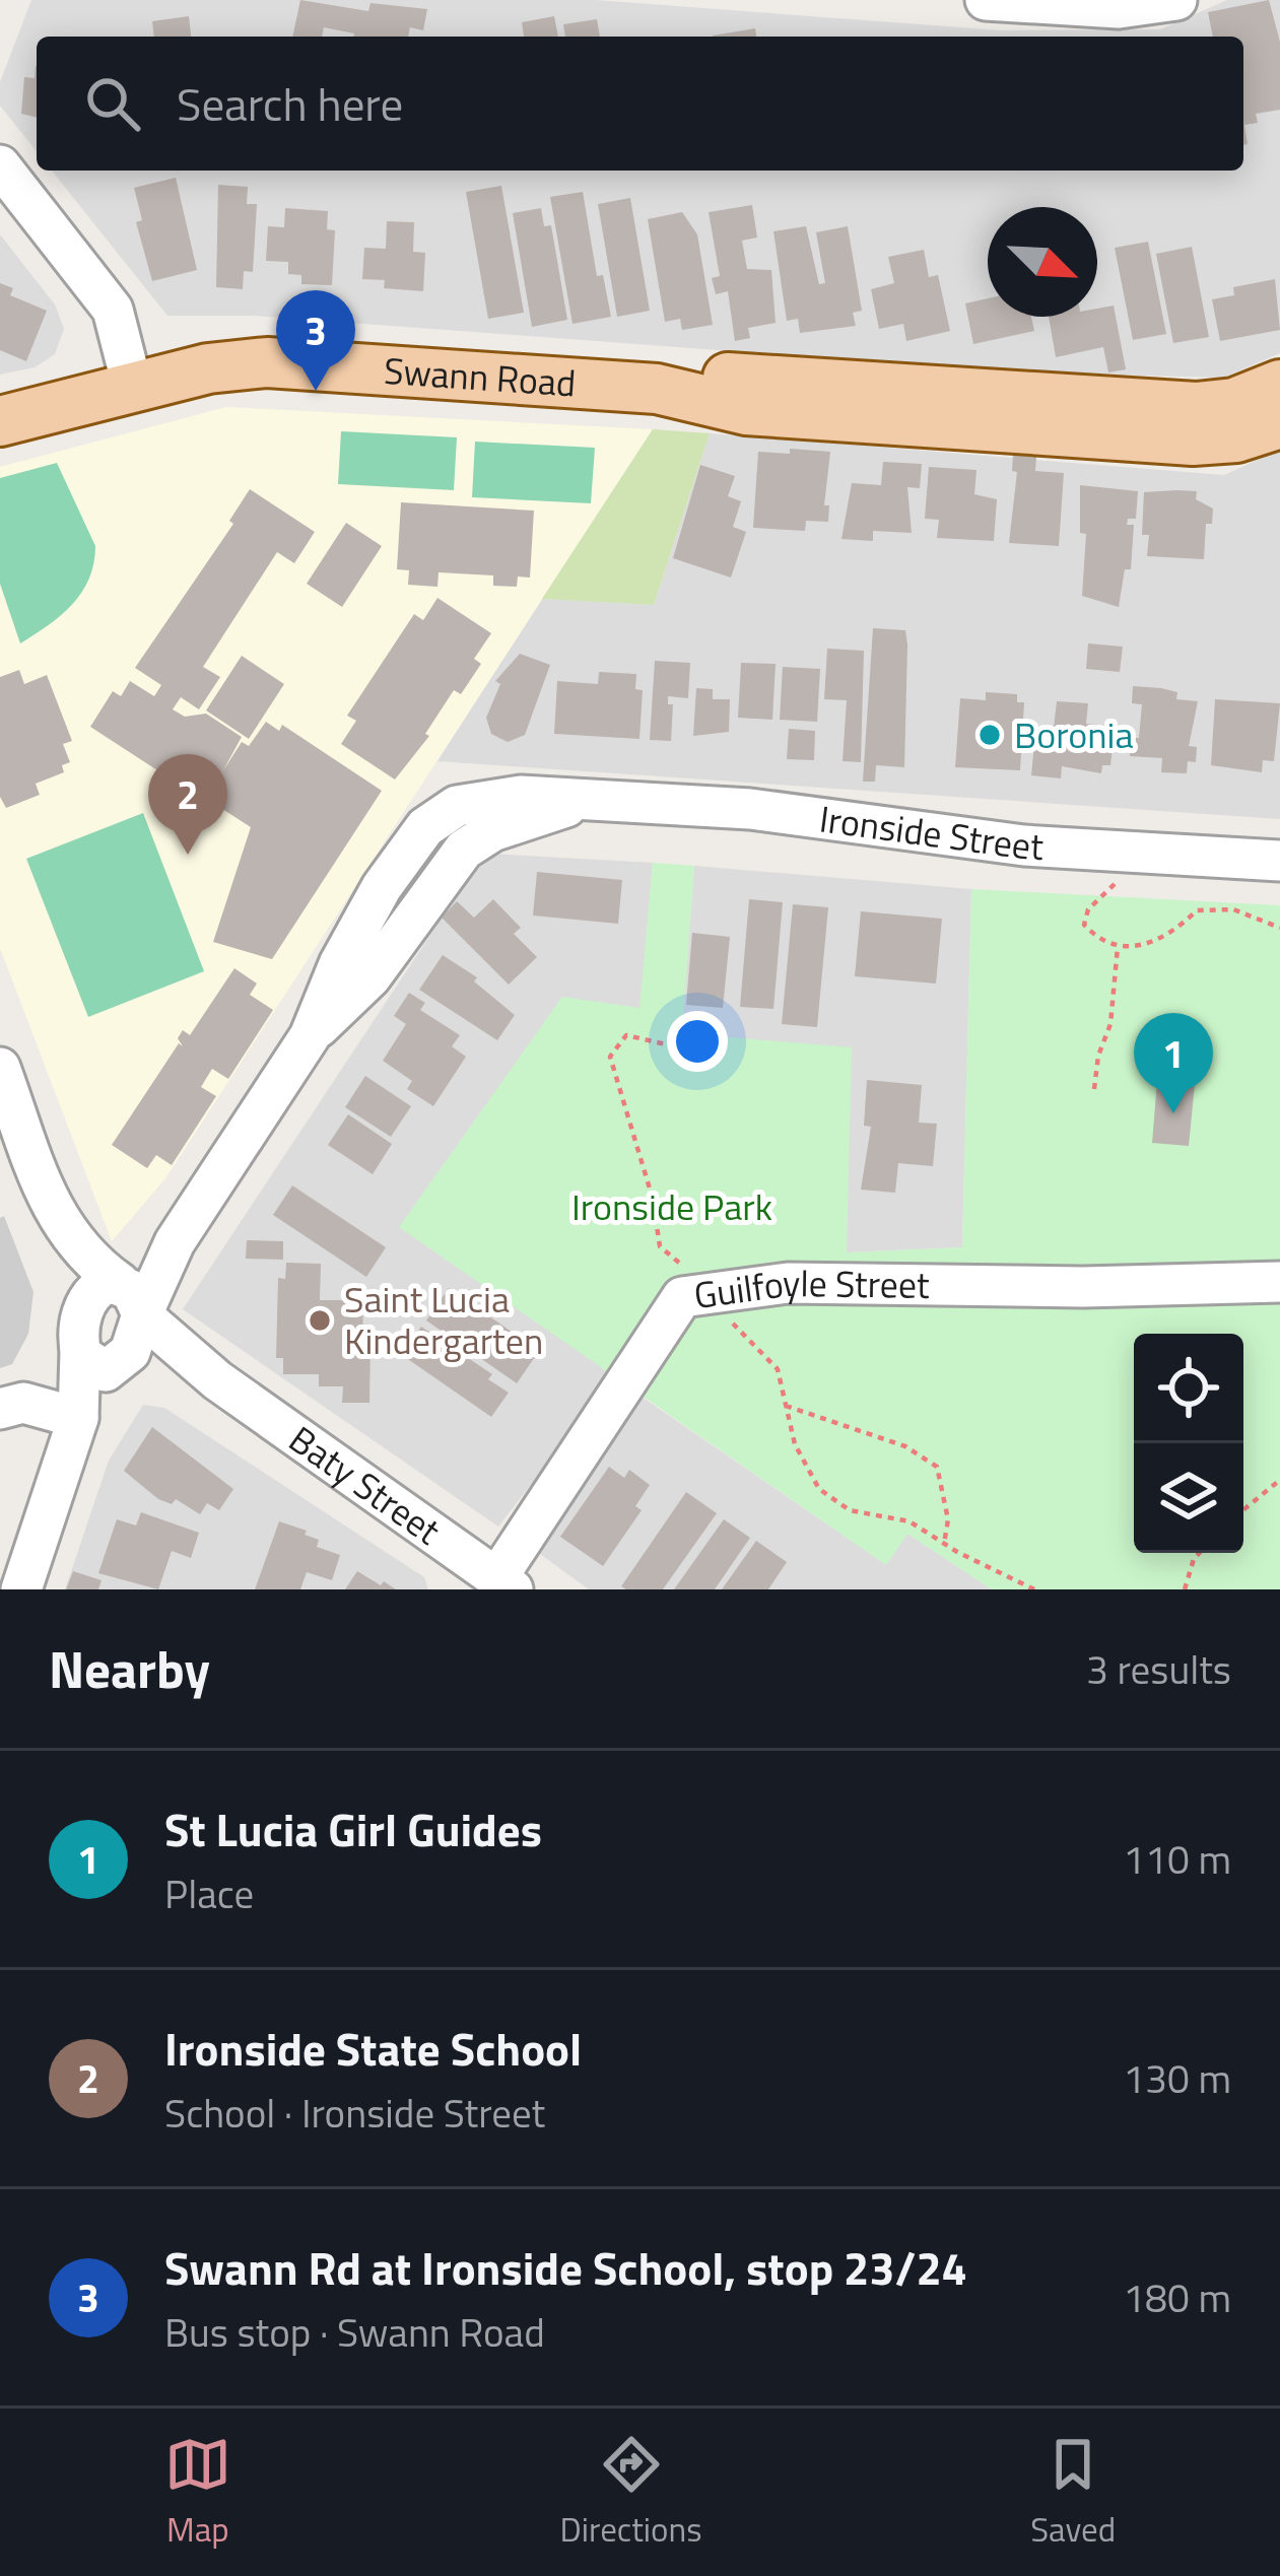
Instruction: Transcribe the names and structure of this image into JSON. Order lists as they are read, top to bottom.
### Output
{
  "streets": {
    "main road": ["Swann Road"],
    "street": ["Ironside Street", "Guilfoyle Street", "Baty Street"]
  },
  "crossings": [
    ["Ironside Street", "Baty Street"],
    ["Guilfoyle Street", "Baty Street"]
  ],
  "parks": ["Ironside Park"],
  "places": ["Boronia", "Saint Lucia Kindergarten"],
  "north": "bottom right",
  "page": {
    "search": "Search here",
    "pins": ["3", "2", "1"],
    "heading": ["Nearby", "3 results"],
    "list": [
      {
        "mark": "1",
        "name": "St Lucia Girl Guides",
        "note": "Place",
        "value": "110 m"
      },
      {
        "mark": "2",
        "name": "Ironside State School",
        "note": "School · Ironside Street",
        "value": "130 m"
      },
      {
        "mark": "3",
        "name": "Swann Rd at Ironside School, stop 23/24",
        "note": "Bus stop · Swann Road",
        "value": "180 m"
      }
    ],
    "nav": ["Map", "Directions", "Saved"]
  }
}
